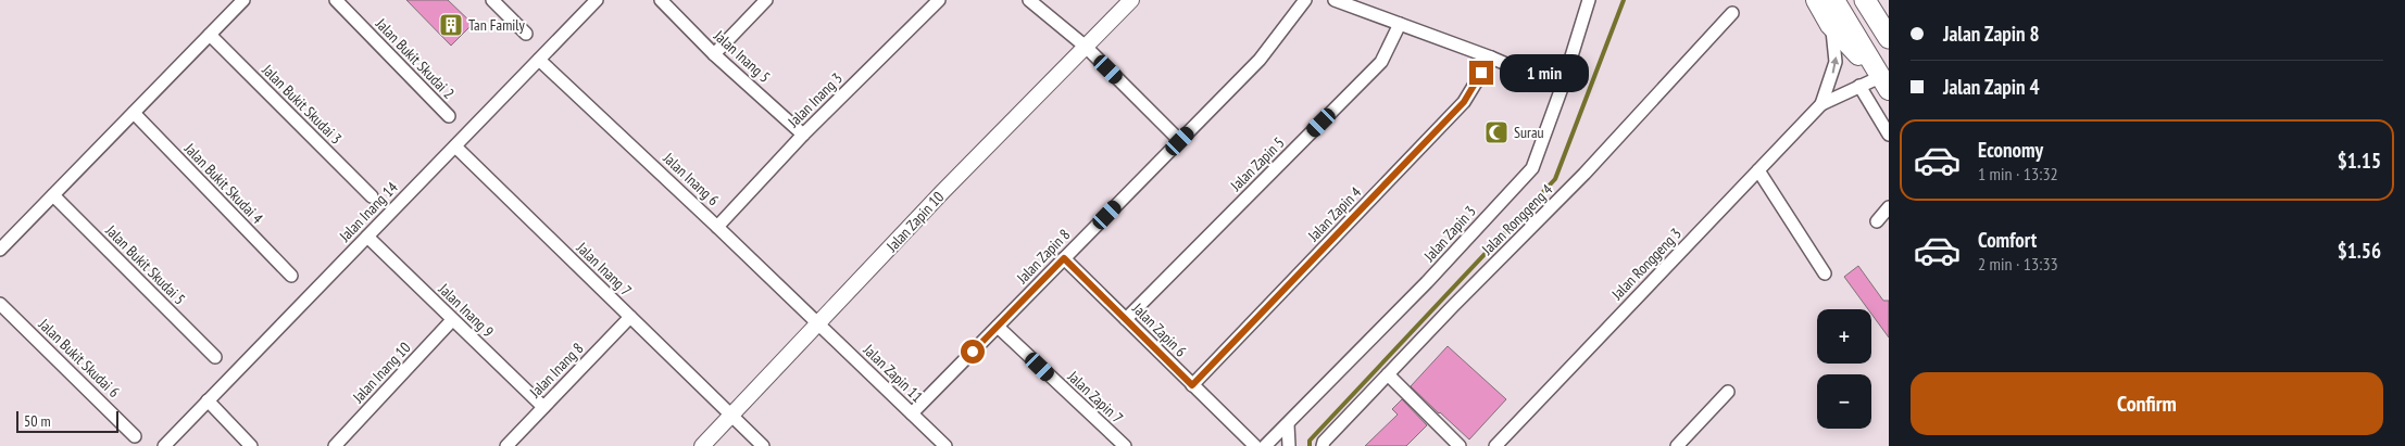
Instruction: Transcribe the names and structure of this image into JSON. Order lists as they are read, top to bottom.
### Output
{
  "streets": {
    "street": [
      "Jalan Inang 5",
      "Jalan Bukit Skudai 2",
      "Jalan Inang 3",
      "Jalan Bukit Skudai 3",
      "Jalan Zapin 5",
      "Jalan Inang 6",
      "Jalan Bukit Skudai 4",
      "Jalan Inang 14",
      "Jalan Zapin 4",
      "Jalan Ronggeng 4",
      "Jalan Zapin 10",
      "Jalan Zapin 3",
      "Jalan Zapin 8",
      "Jalan Ronggeng 3",
      "Jalan Bukit Skudai 5",
      "Jalan Inang 7",
      "Jalan Inang 9",
      "Jalan Zapin 6",
      "Jalan Bukit Skudai 6",
      "Jalan Inang 8",
      "Jalan Inang 10",
      "Jalan Zapin 11",
      "Jalan Zapin 7"
    ]
  },
  "crossings": [
    ["Jalan Inang 5", "Jalan Inang 3"],
    ["Jalan Inang 3", "Jalan Inang 6"],
    ["Jalan Zapin 5", "Jalan Zapin 6"],
    ["Jalan Inang 6", "Jalan Inang 14"],
    ["Jalan Inang 6", "Jalan Zapin 10"],
    ["Jalan Inang 6", "Jalan Zapin 11"],
    ["Jalan Inang 14", "Jalan Inang 7"],
    ["Jalan Inang 14", "Jalan Inang 9"],
    ["Jalan Zapin 4", "Jalan Zapin 6"],
    ["Jalan Zapin 10", "Jalan Inang 7"],
    ["Jalan Zapin 10", "Jalan Zapin 11"],
    ["Jalan Zapin 8", "Jalan Zapin 6"],
    ["Jalan Zapin 8", "Jalan Zapin 11"],
    ["Jalan Zapin 8", "Jalan Zapin 7"],
    ["Jalan Inang 7", "Jalan Inang 8"],
    ["Jalan Inang 9", "Jalan Inang 8"],
    ["Jalan Inang 9", "Jalan Inang 10"]
  ],
  "places": {
    "building": ["Tan Family"],
    "mosque": ["Surau"]
  },
  "scale_bar": "50 m",
  "page": {
    "banner": ["Jalan Zapin 8", "Jalan Zapin 4"],
    "bubble": "1 min",
    "list": [
      {
        "name": "Economy",
        "note": "1 min · 13:32",
        "value": "$1.15"
      },
      {
        "name": "Comfort",
        "note": "2 min · 13:33",
        "value": "$1.56"
      }
    ],
    "map_buttons": ["+", "−"],
    "buttons": "Confirm",
    "scale": "50 m"
  }
}
